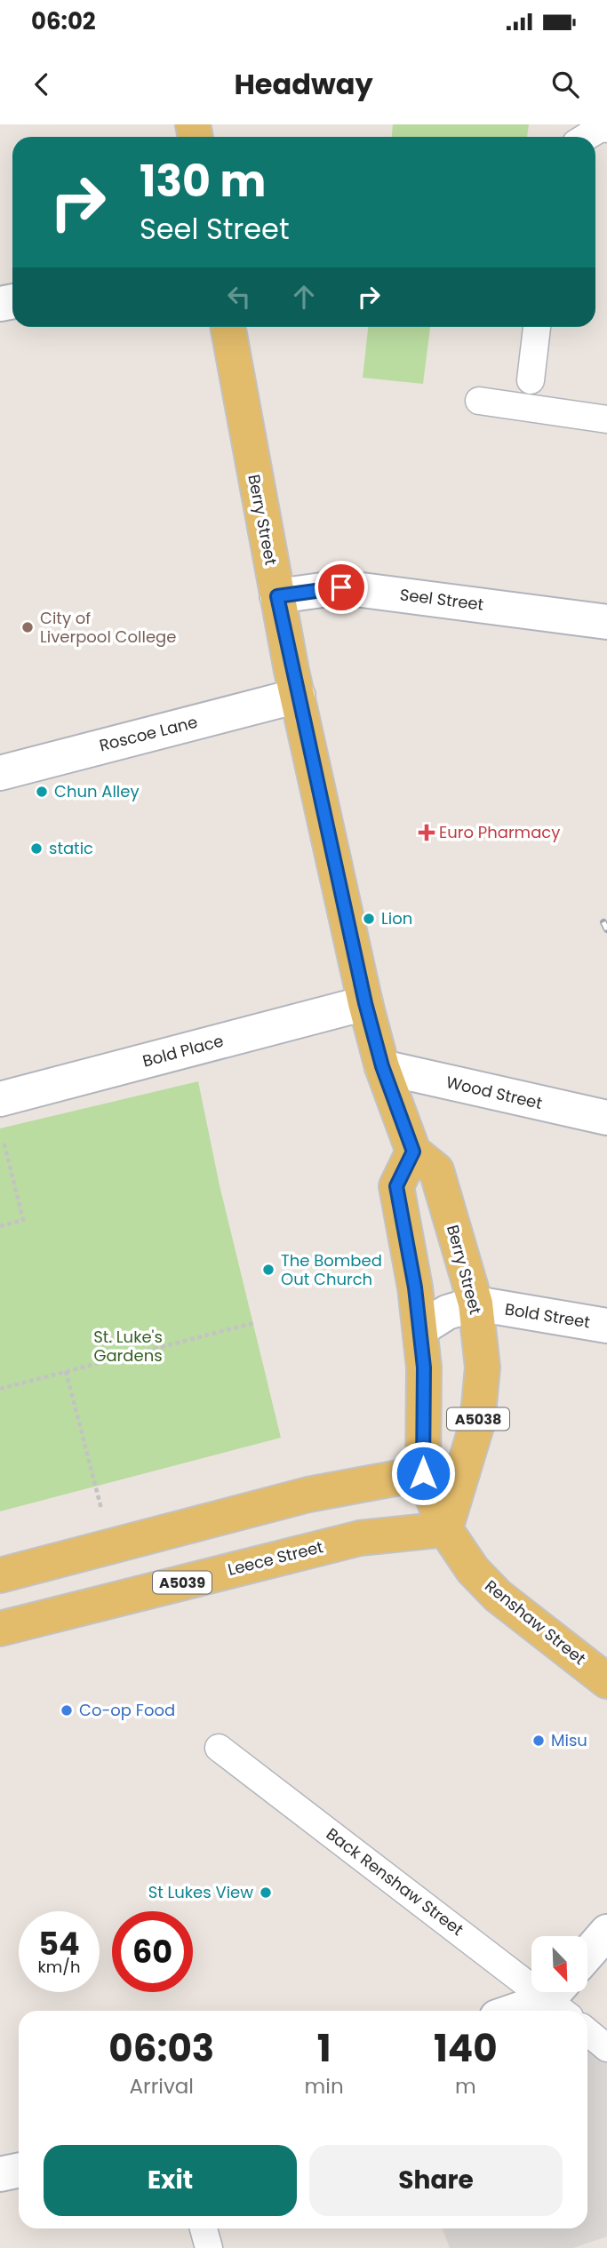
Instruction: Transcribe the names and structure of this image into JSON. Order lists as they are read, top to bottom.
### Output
{
  "streets": {
    "main road": [
      "Berry Street",
      "A5038",
      "Leece Street",
      "A5039",
      "Renshaw Street"
    ],
    "street": [
      "Seel Street",
      "Roscoe Lane",
      "Bold Place",
      "Wood Street",
      "Bold Street"
    ],
    "lane": ["Back Renshaw Street"]
  },
  "crossings": [
    ["Berry Street", "Seel Street"],
    ["Berry Street", "Roscoe Lane"],
    ["Berry Street", "Bold Place"],
    ["Berry Street", "Wood Street"],
    ["Berry Street", "Bold Street"],
    ["Berry Street", "A5038"],
    ["Berry Street", "Leece Street"],
    ["Berry Street", "Renshaw Street"],
    ["Bold Street", "A5038"],
    ["Leece Street", "Renshaw Street"]
  ],
  "parks": ["St. Luke's Gardens"],
  "places": {
    "other": [
      "City of Liverpool College",
      "Chun Alley",
      "static",
      "Lion",
      "The Bombed Out Church",
      "Co-op Food",
      "Misu",
      "St Lukes View"
    ],
    "health": ["Euro Pharmacy"]
  },
  "north": "bottom right",
  "page": {
    "status": "06:02",
    "header": "Headway",
    "turn": ["130 m", "Seel Street"],
    "speed": "54 km/h",
    "limit": "60",
    "eta": [
      "06:03",
      "Arrival",
      "1",
      "min",
      "140",
      "m"
    ],
    "buttons": ["Exit", "Share"]
  }
}
